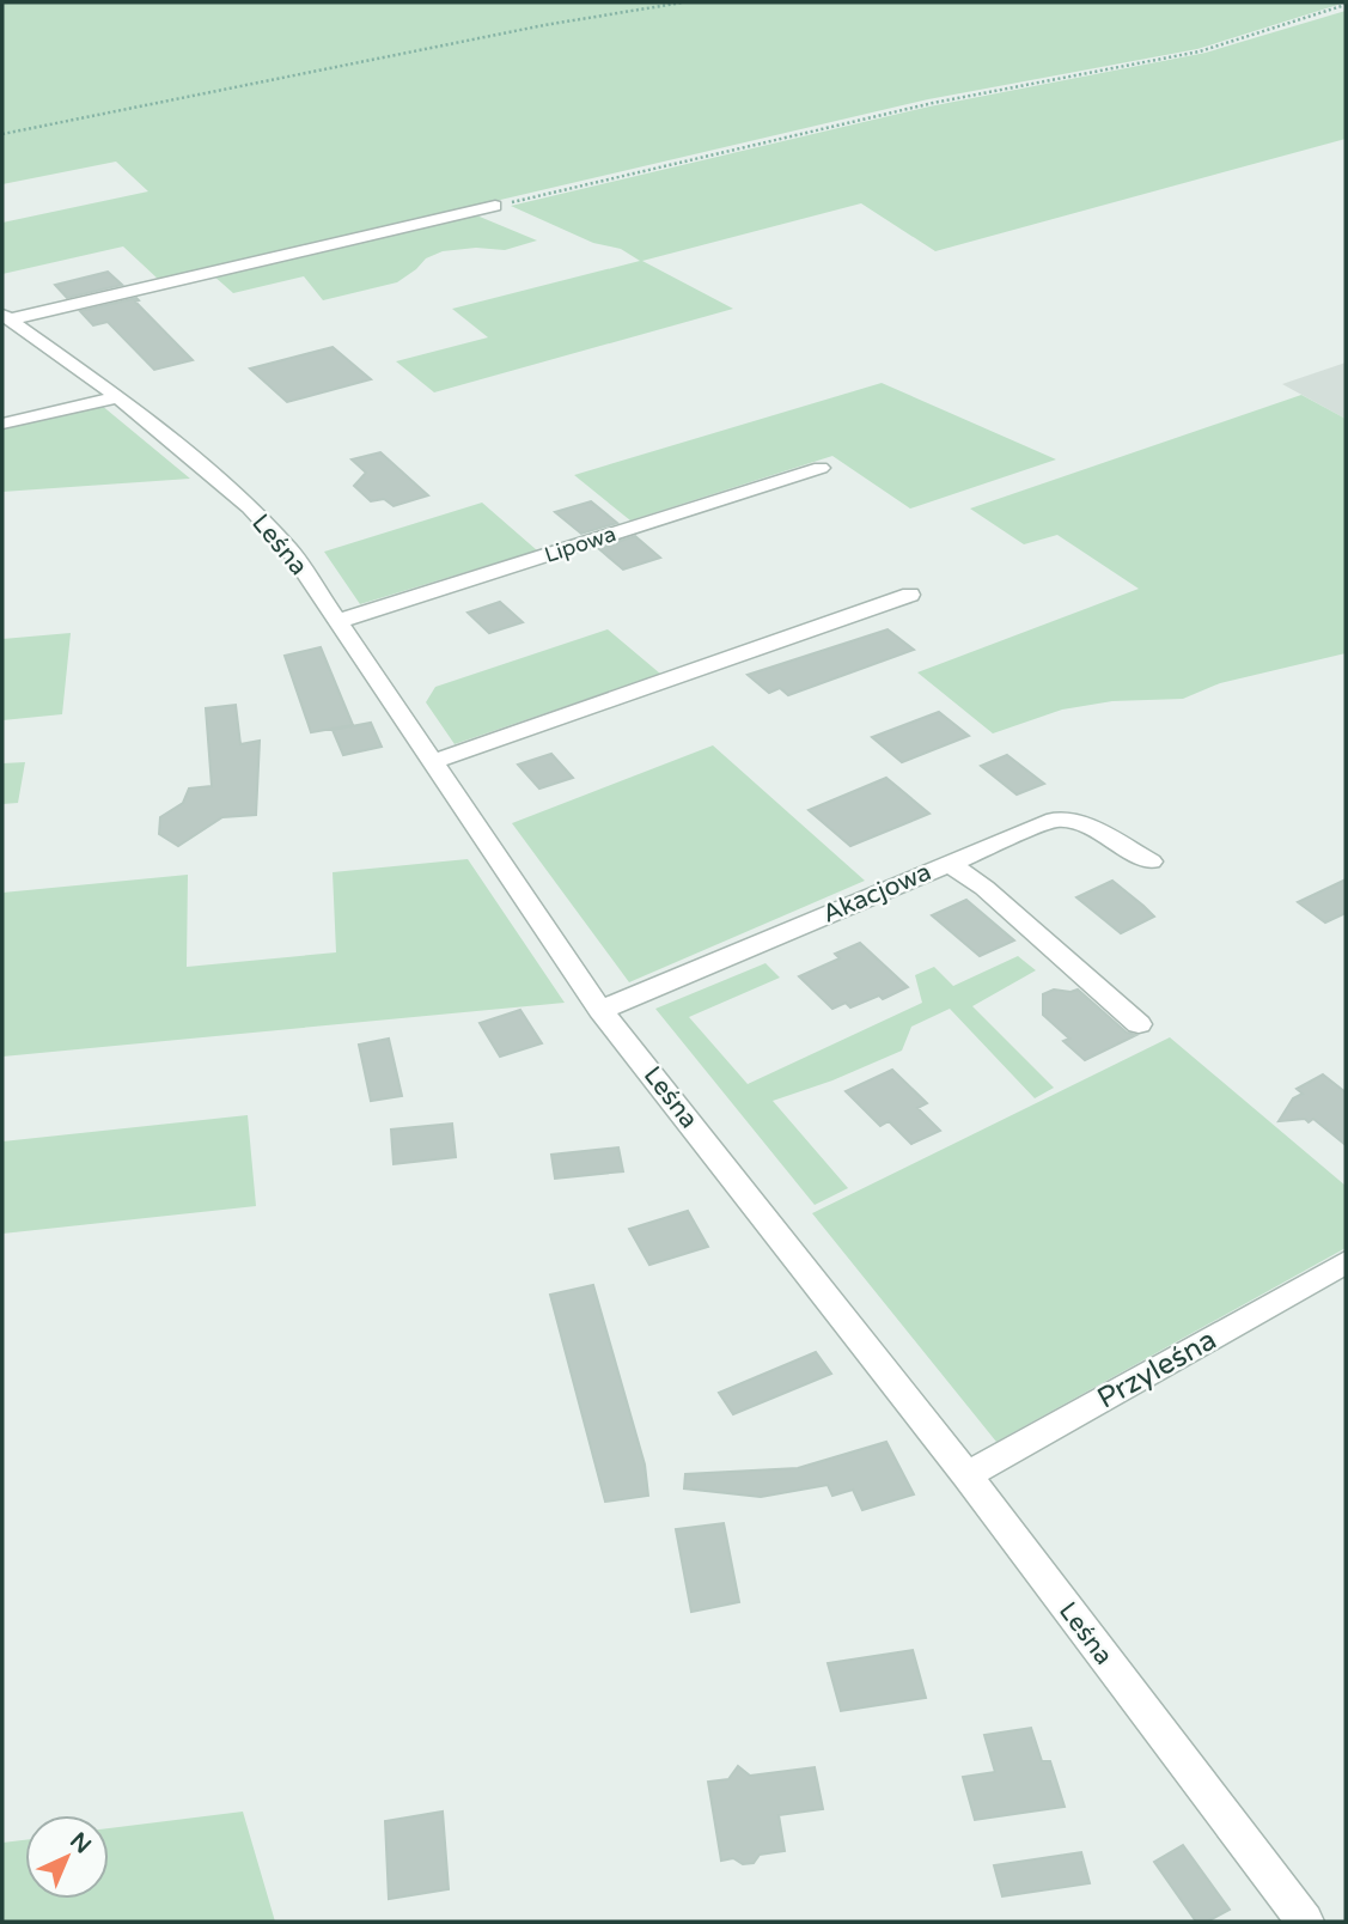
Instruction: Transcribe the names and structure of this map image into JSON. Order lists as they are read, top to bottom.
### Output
{
  "streets": {
    "street": [
      "Leśna",
      "Lipowa",
      "Akacjowa",
      "Przyleśna"
    ]
  },
  "crossings": [
    ["Leśna", "Lipowa"],
    ["Leśna", "Akacjowa"],
    ["Leśna", "Przyleśna"]
  ],
  "north": "top right"
}
